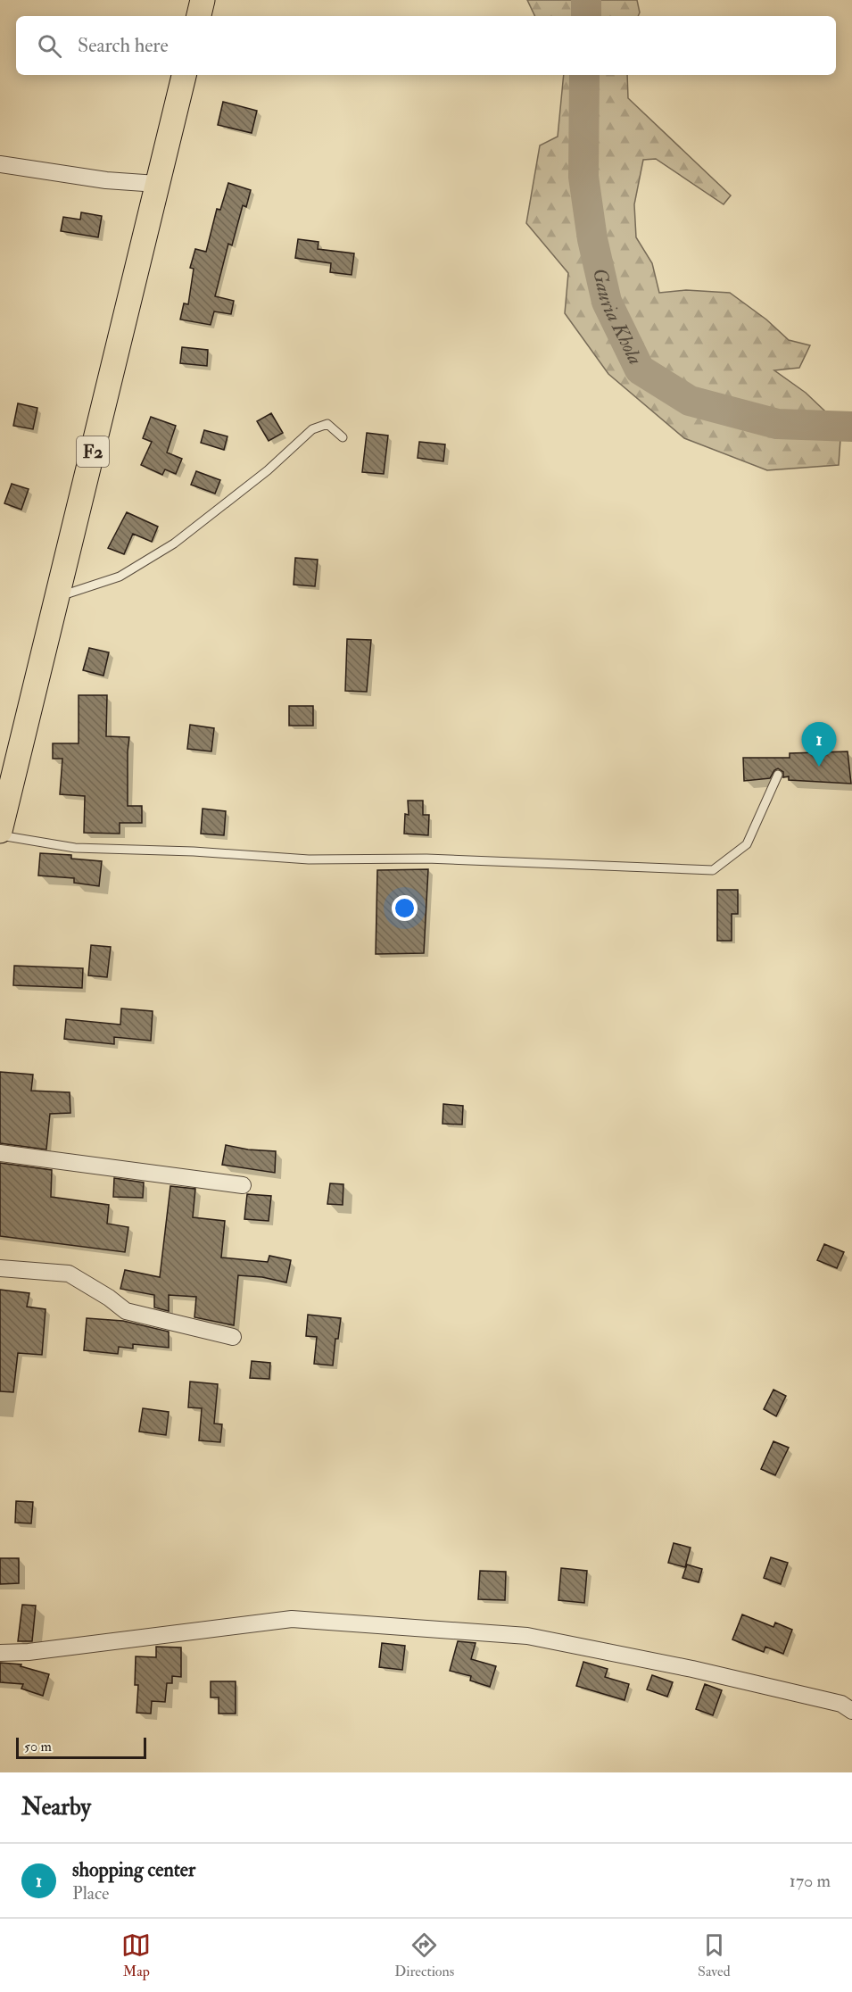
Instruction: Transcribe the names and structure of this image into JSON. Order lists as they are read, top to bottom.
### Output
{
  "streets": {
    "main road": ["F2"]
  },
  "water": ["Gauria Khola"],
  "scale_bar": "50 m",
  "page": {
    "search": "Search here",
    "pins": "1",
    "scale": "50 m",
    "heading": "Nearby",
    "list": [
      {
        "mark": "1",
        "name": "shopping center",
        "note": "Place",
        "value": "170 m"
      }
    ],
    "nav": ["Map", "Directions", "Saved"]
  }
}
